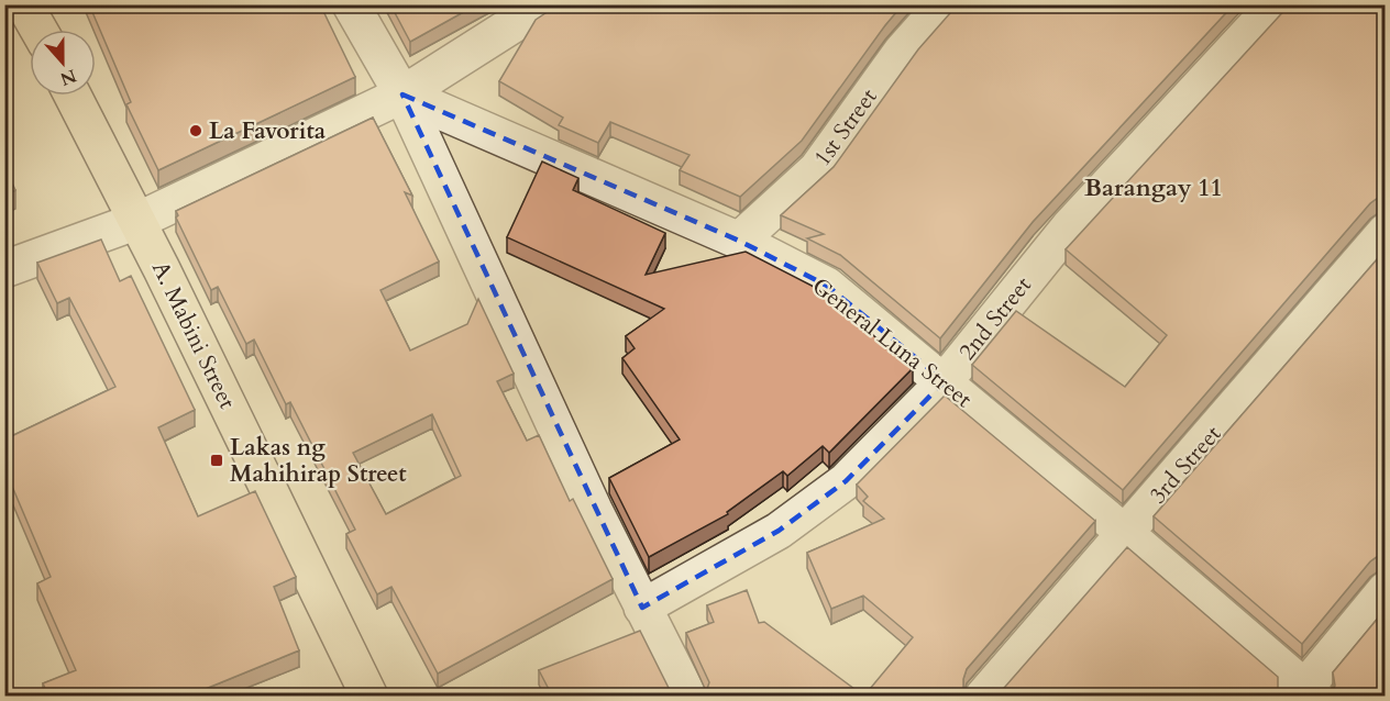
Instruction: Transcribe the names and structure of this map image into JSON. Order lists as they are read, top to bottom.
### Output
{
  "streets": {
    "main road": ["A. Mabini Street"],
    "street": [
      "1st Street",
      "2nd Street",
      "General Luna Street",
      "3rd Street"
    ]
  },
  "crossings": [
    ["1st Street", "General Luna Street"],
    ["2nd Street", "General Luna Street"],
    ["General Luna Street", "3rd Street"]
  ],
  "districts": ["Barangay 11"],
  "places": {
    "other": ["La Favorita"],
    "transit": ["Lakas ng Mahihirap Street"]
  },
  "north": "bottom"
}
